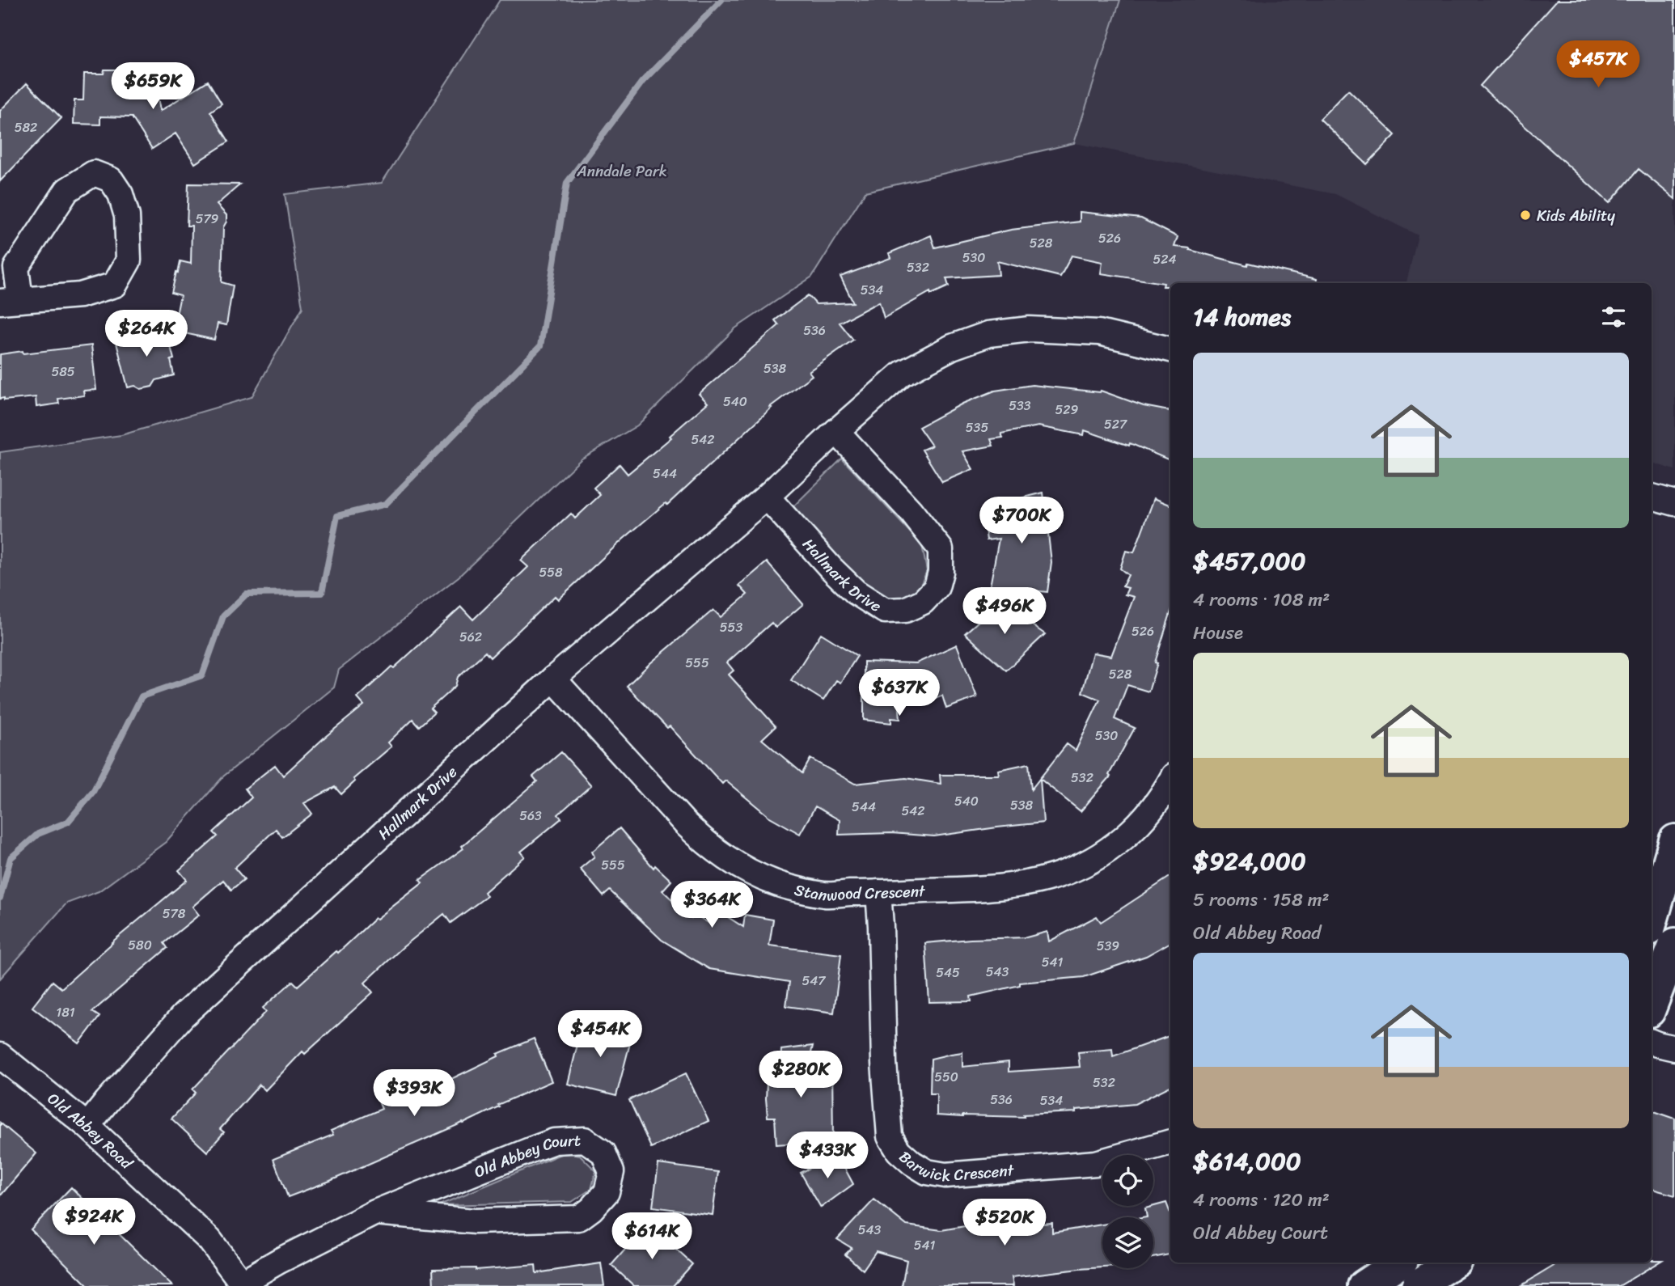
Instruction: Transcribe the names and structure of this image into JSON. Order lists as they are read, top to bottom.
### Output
{
  "streets": {
    "street": [
      "Hallmark Drive",
      "Stanwood Crescent",
      "Old Abbey Road",
      "Old Abbey Court",
      "Barwick Crescent"
    ]
  },
  "crossings": [
    ["Hallmark Drive", "Stanwood Crescent"],
    ["Hallmark Drive", "Old Abbey Road"],
    ["Stanwood Crescent", "Barwick Crescent"],
    ["Old Abbey Road", "Old Abbey Court"]
  ],
  "parks": ["Anndale Park"],
  "places": ["Kids Ability"],
  "house_numbers": [
    "582",
    "579",
    "526",
    "528",
    "530",
    "524",
    "532",
    "534",
    "536",
    "538",
    "585",
    "540",
    "533",
    "529",
    "527",
    "535",
    "542",
    "544",
    "558",
    "553",
    "526",
    "562",
    "555",
    "528",
    "530",
    "532",
    "540",
    "538",
    "544",
    "542",
    "563",
    "555",
    "578",
    "580",
    "539",
    "541",
    "543",
    "545",
    "547",
    "181",
    "550",
    "532",
    "536",
    "534",
    "543",
    "541"
  ],
  "page": {
    "price": [
      "$457K",
      "$659K",
      "$264K",
      "$700K",
      "$496K",
      "$637K",
      "$364K",
      "$454K",
      "$280K",
      "$393K",
      "$433K",
      "$924K",
      "$520K",
      "$614K"
    ],
    "heading": "14 homes",
    "list": [
      {
        "name": "$457,000",
        "note": "4 rooms · 108 m² · House"
      },
      {
        "name": "$924,000",
        "note": "5 rooms · 158 m² · Old Abbey Road"
      },
      {
        "name": "$614,000",
        "note": "4 rooms · 120 m² · Old Abbey Court"
      }
    ]
  }
}
